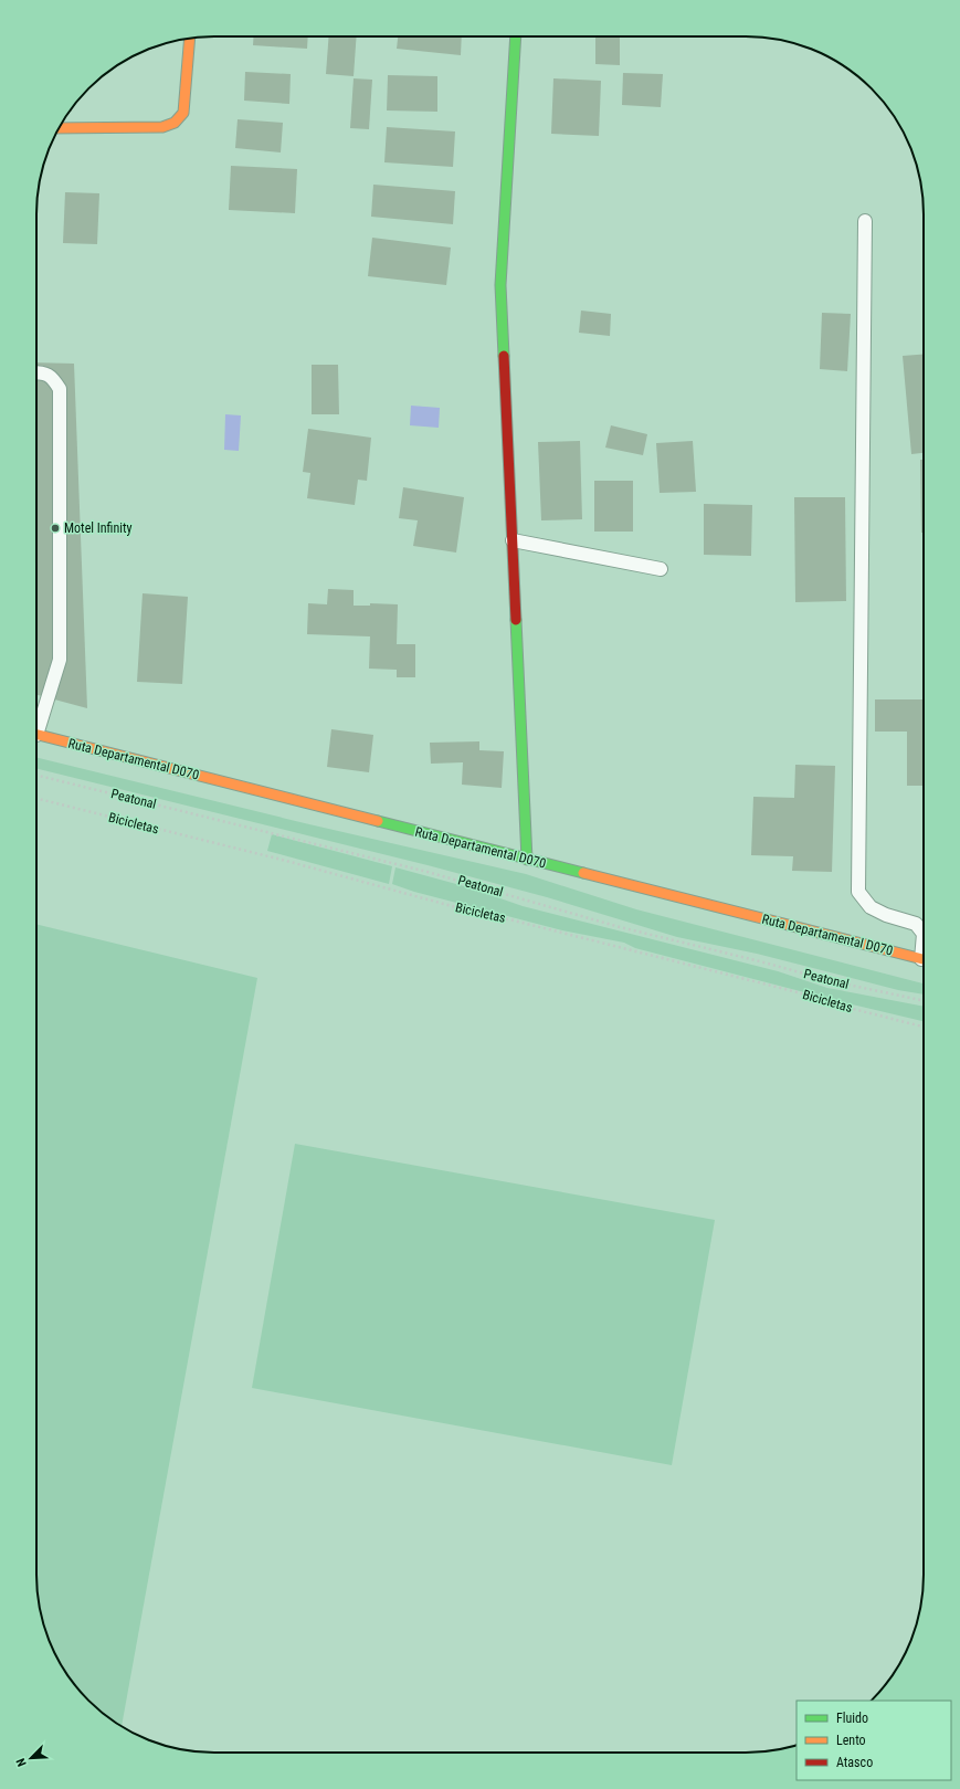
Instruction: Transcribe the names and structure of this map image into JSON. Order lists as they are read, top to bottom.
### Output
{
  "streets": {
    "street": ["Ruta Departamental D070"],
    "path": ["Peatonal", "Bicicletas"]
  },
  "places": ["Motel Infinity"],
  "legend": ["Fluido", "Lento", "Atasco"],
  "north": "bottom left"
}
